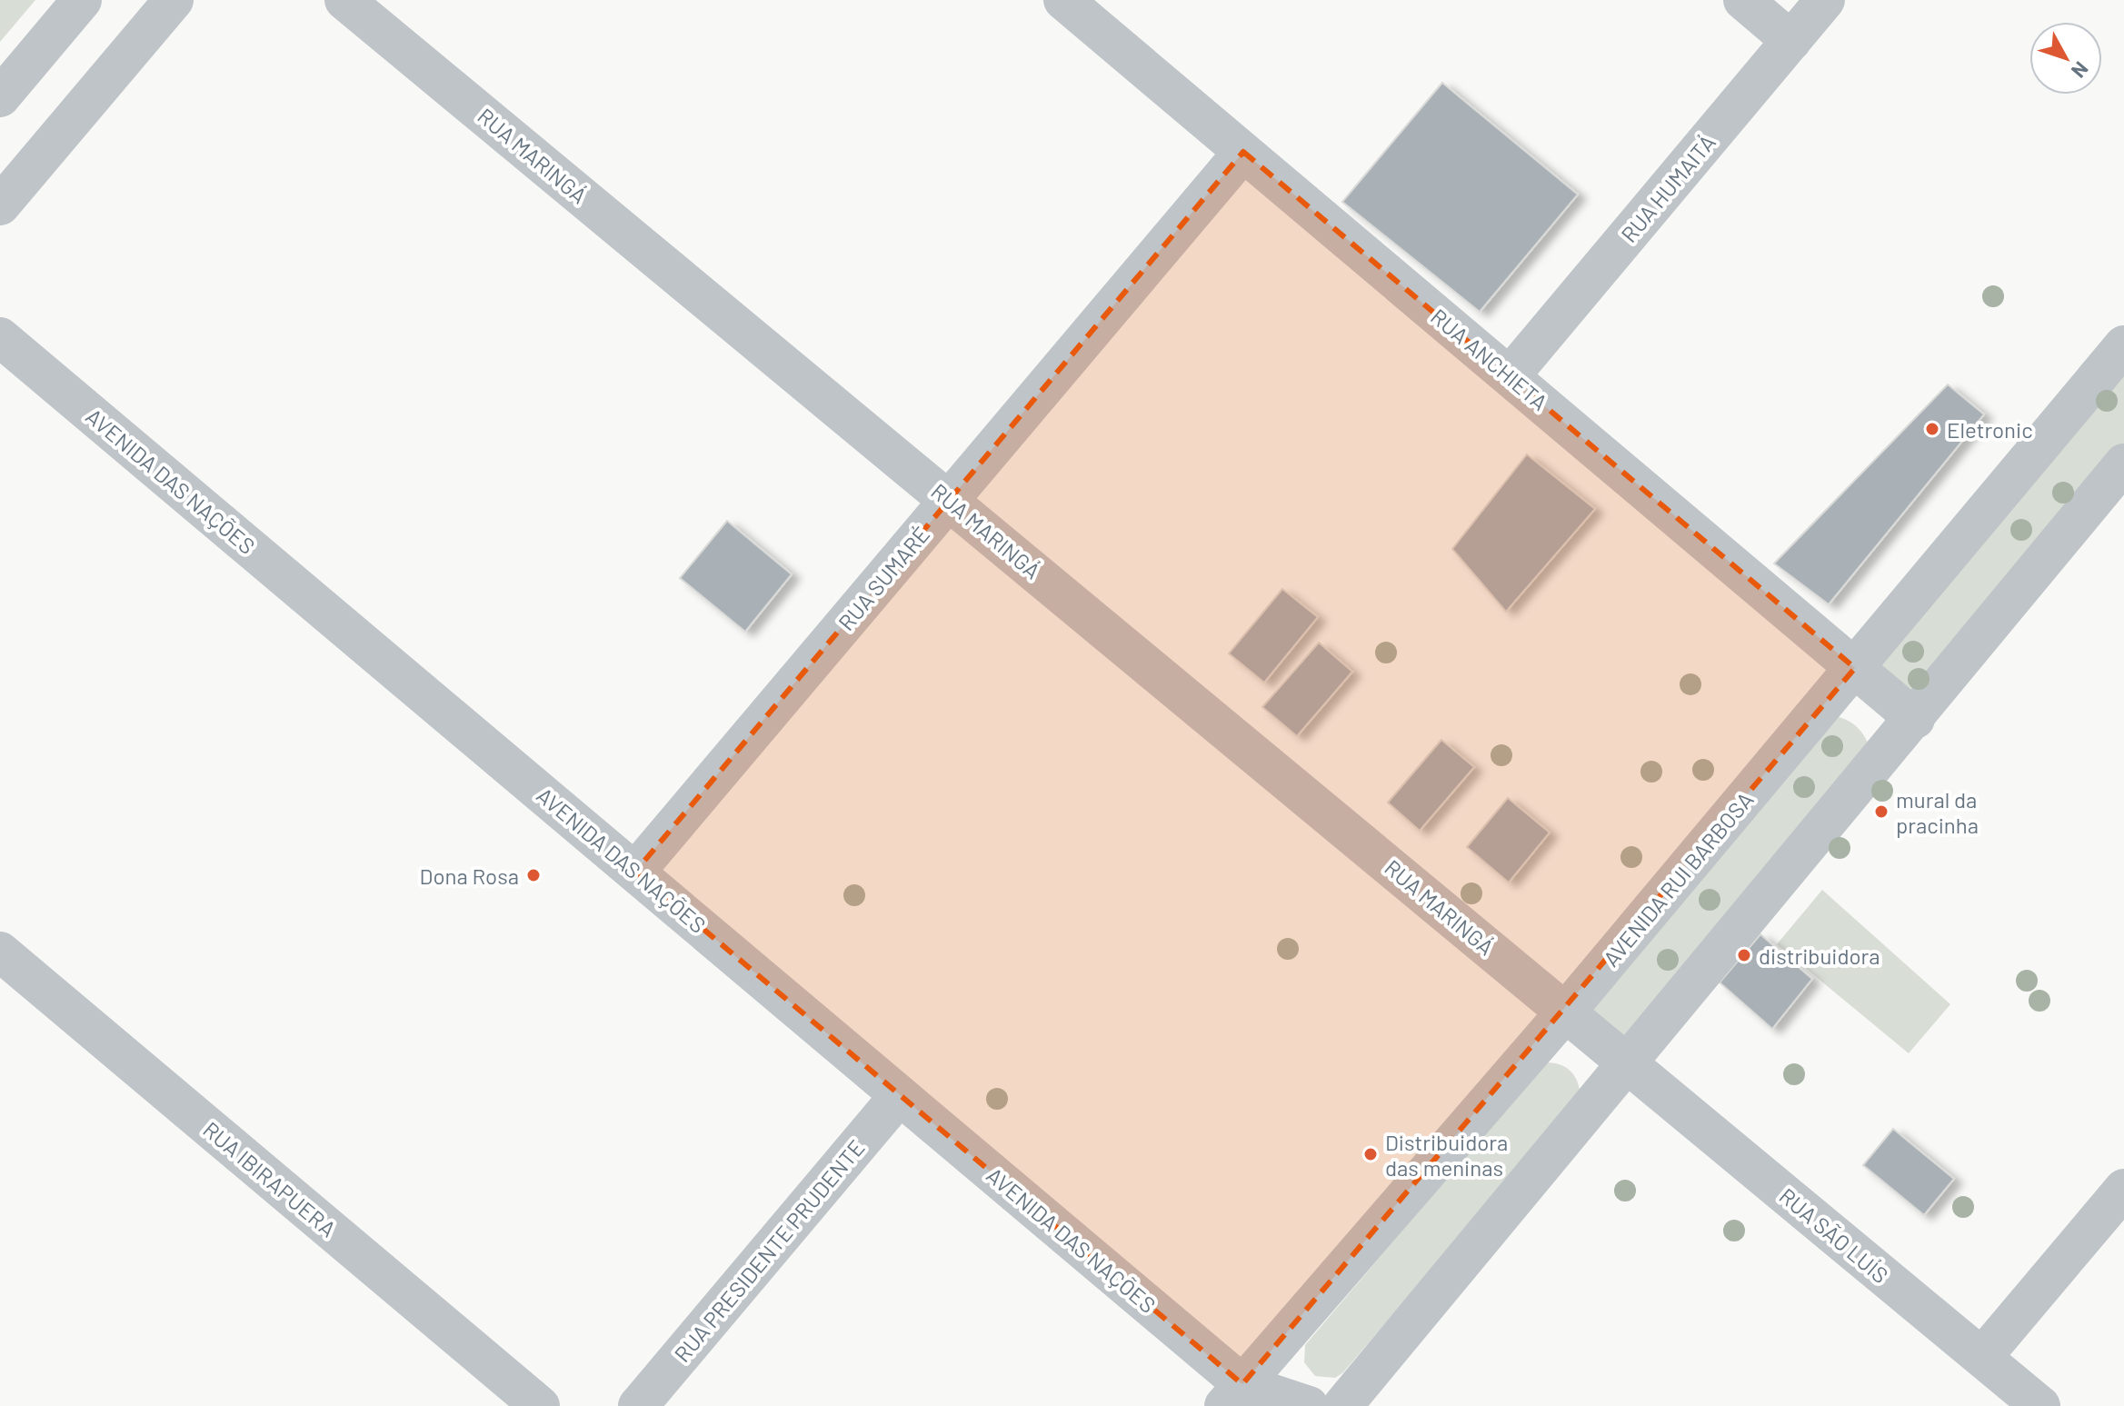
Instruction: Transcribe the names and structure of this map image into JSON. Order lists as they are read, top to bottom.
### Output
{
  "streets": {
    "street": [
      "RUA MARINGÁ",
      "RUA HUMAITÁ",
      "RUA ANCHIETA",
      "AVENIDA DAS NAÇÕES",
      "RUA SUMARÉ",
      "AVENIDA RUI BARBOSA",
      "RUA IBIRAPUERA",
      "RUA SÃO LUÍS",
      "RUA PRESIDENTE PRUDENTE"
    ]
  },
  "crossings": [
    ["RUA MARINGÁ", "RUA SUMARÉ"],
    ["RUA MARINGÁ", "AVENIDA RUI BARBOSA"],
    ["RUA MARINGÁ", "RUA SÃO LUÍS"],
    ["RUA HUMAITÁ", "RUA ANCHIETA"],
    ["RUA ANCHIETA", "RUA SUMARÉ"],
    ["RUA ANCHIETA", "AVENIDA RUI BARBOSA"],
    ["AVENIDA DAS NAÇÕES", "RUA SUMARÉ"],
    ["AVENIDA DAS NAÇÕES", "AVENIDA RUI BARBOSA"],
    ["AVENIDA DAS NAÇÕES", "RUA PRESIDENTE PRUDENTE"]
  ],
  "places": [
    "Eletronic",
    "mural da pracinha",
    "Dona Rosa",
    "distribuidora",
    "Distribuidora das meninas"
  ],
  "north": "bottom right"
}
